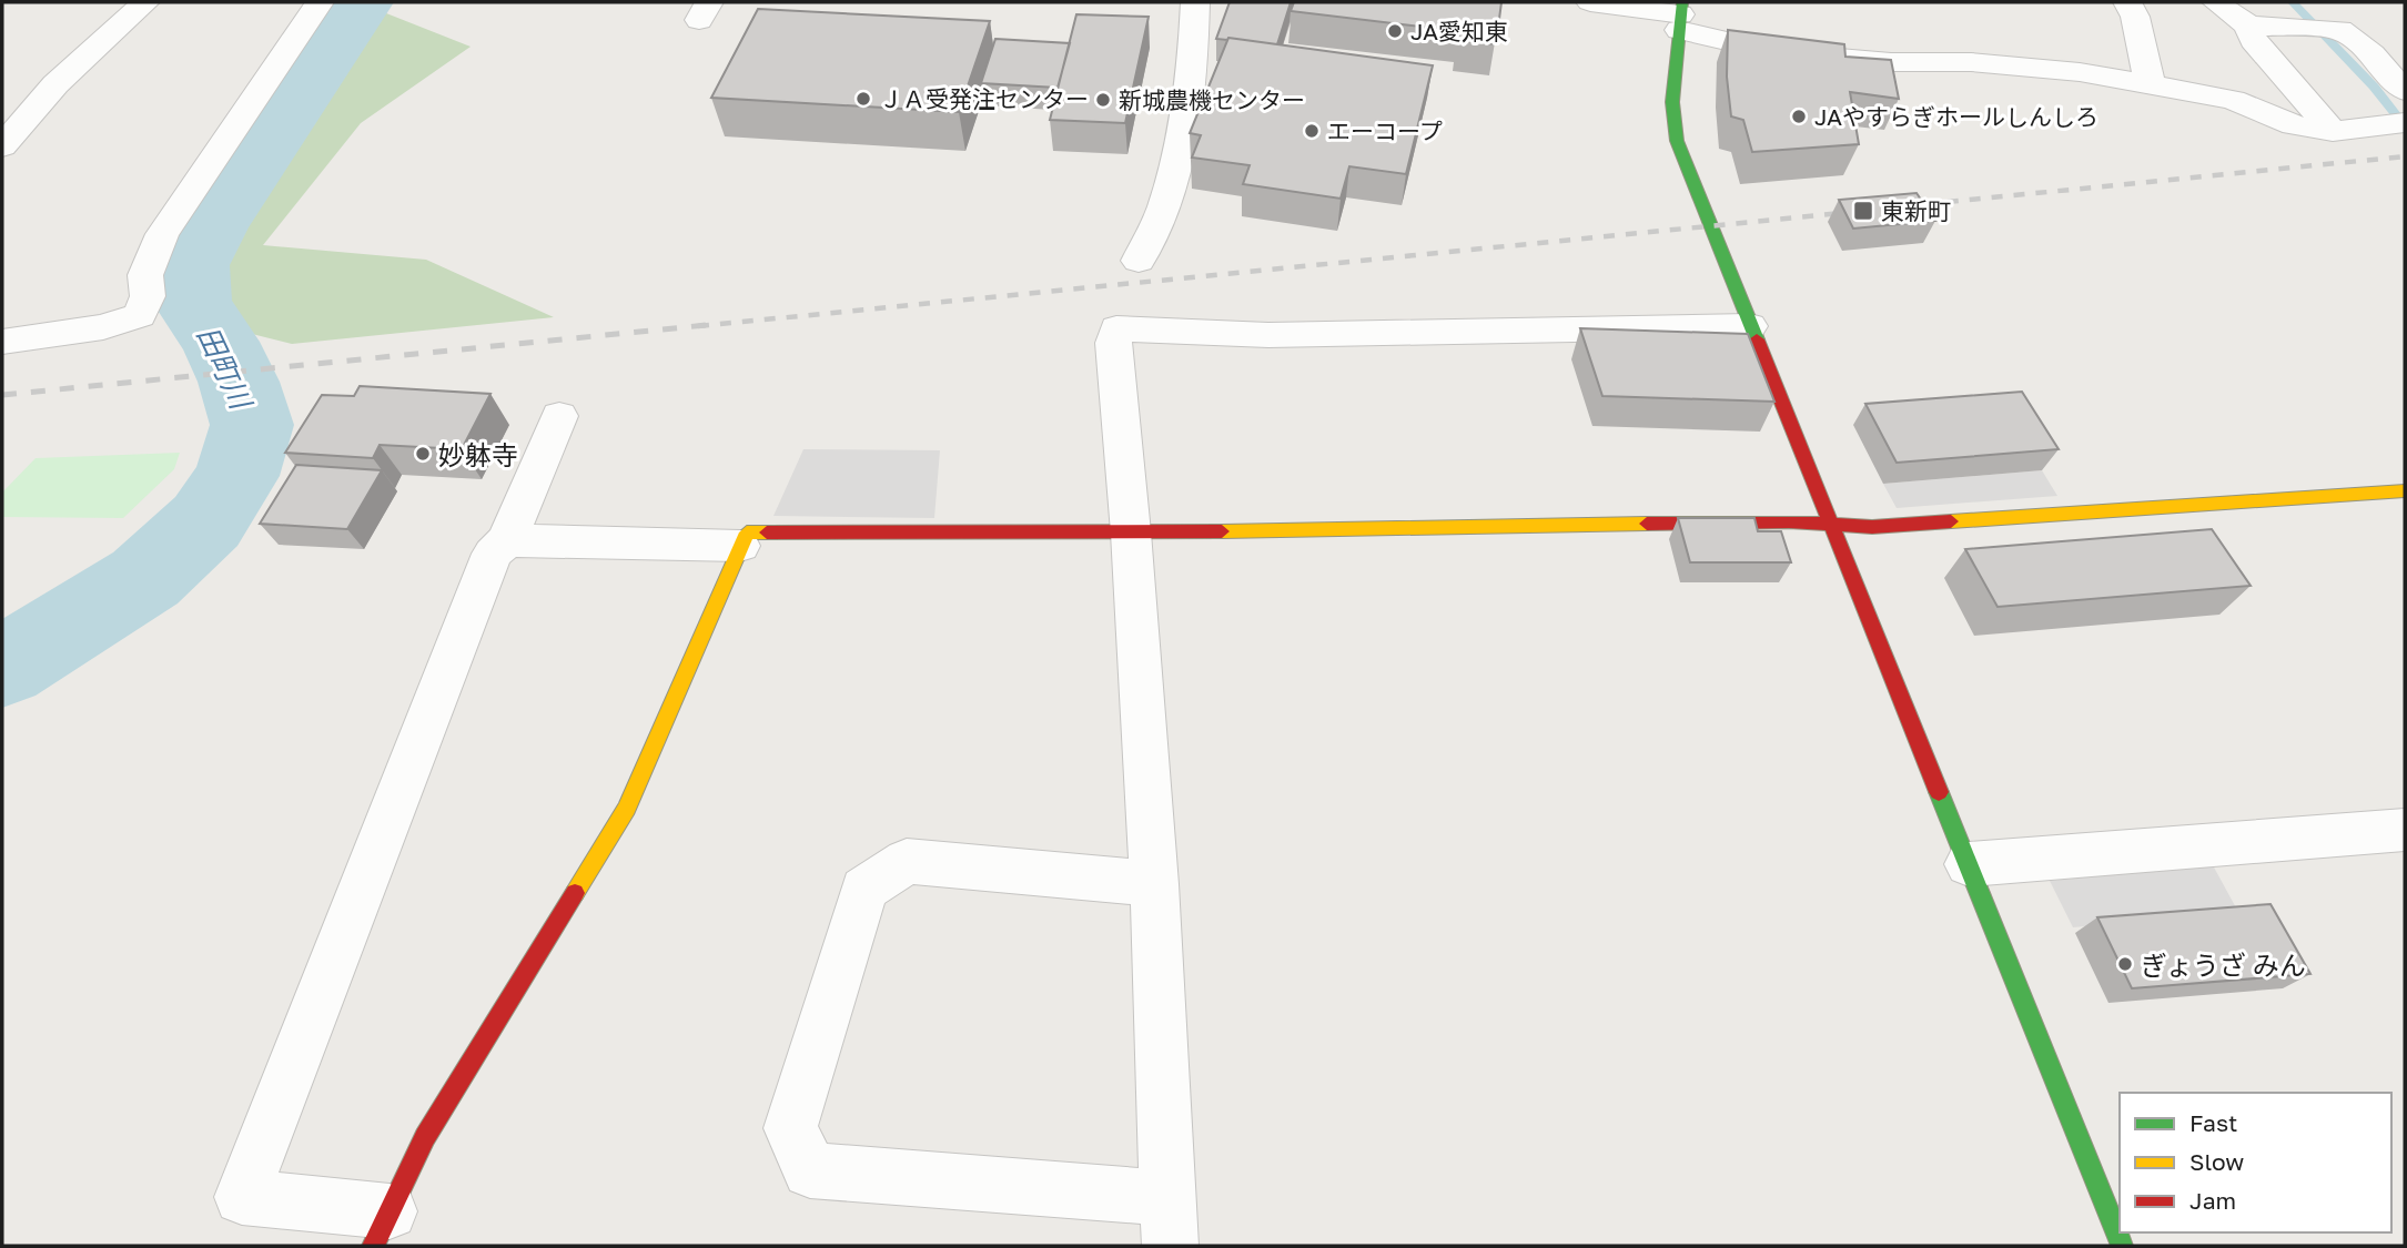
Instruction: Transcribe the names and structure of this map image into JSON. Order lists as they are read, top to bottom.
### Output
{
  "water": ["田町川"],
  "places": {
    "other": [
      "JA愛知東",
      "ＪＡ受発注センター",
      "新城農機センター",
      "JAやすらぎホールしんしろ",
      "エーコープ",
      "妙躰寺",
      "ぎょうざ みん"
    ],
    "transit": ["東新町"]
  },
  "legend": ["Fast", "Slow", "Jam"]
}
